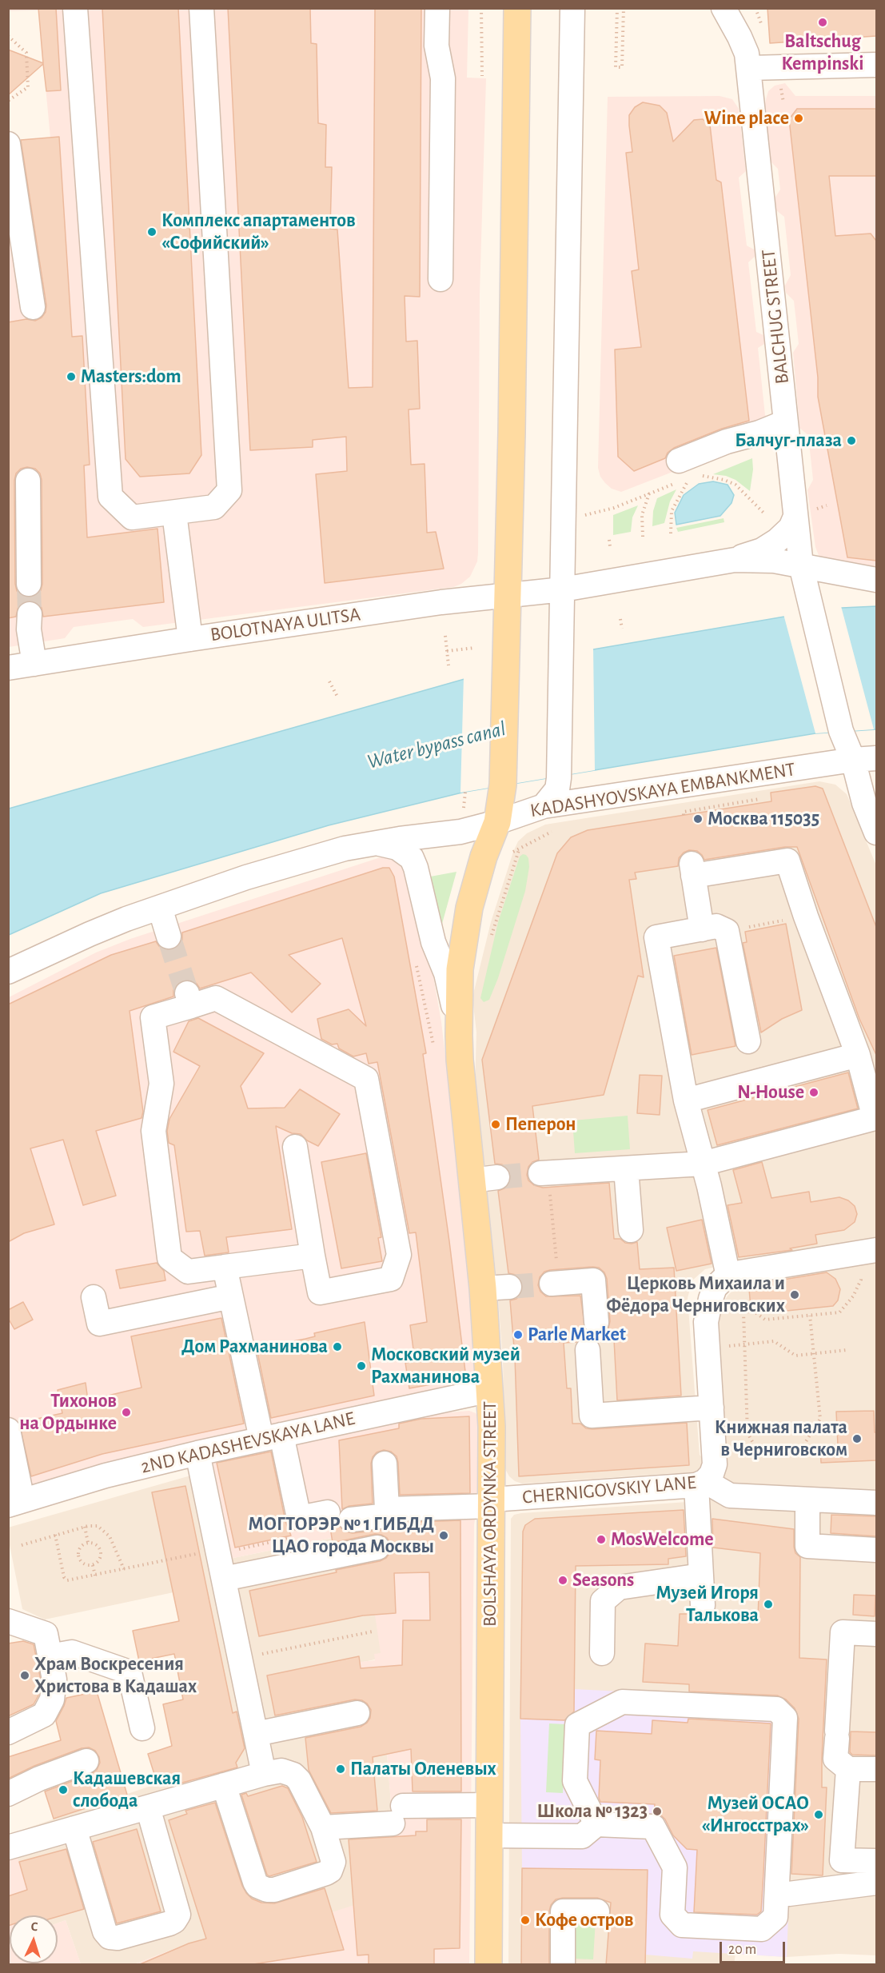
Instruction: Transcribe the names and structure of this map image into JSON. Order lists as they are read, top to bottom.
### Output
{
  "streets": {
    "main road": ["BOLSHAYA ORDYNKA STREET"],
    "street": [
      "BALCHUG STREET",
      "BOLOTNAYA ULITSA",
      "KADASHYOVSKAYA EMBANKMENT",
      "2ND KADASHEVSKAYA LANE",
      "CHERNIGOVSKIY LANE"
    ]
  },
  "crossings": [
    ["BALCHUG STREET", "KADASHYOVSKAYA EMBANKMENT"],
    ["BOLOTNAYA ULITSA", "BOLSHAYA ORDYNKA STREET"],
    ["KADASHYOVSKAYA EMBANKMENT", "BOLSHAYA ORDYNKA STREET"],
    ["2ND KADASHEVSKAYA LANE", "BOLSHAYA ORDYNKA STREET"],
    ["CHERNIGOVSKIY LANE", "BOLSHAYA ORDYNKA STREET"]
  ],
  "water": ["Water bypass canal"],
  "places": [
    "Baltschug Kempinski",
    "Wine place",
    "Комплекс апартаментов «Софийский»",
    "Masters:dom",
    "Балчуг-плаза",
    "Москва 115035",
    "N-House",
    "Пеперон",
    "Церковь Михаила и Фёдора Черниговских",
    "Parle Market",
    "Дом Рахманинова",
    "Московский музей Рахманинова",
    "Тихонов на Ордынке",
    "Книжная палата в Черниговском",
    "МОГТОРЭР № 1 ГИБДД ЦАО города Москвы",
    "MosWelcome",
    "Seasons",
    "Музей Игоря Талькова",
    "Храм Воскресения Христова в Кадашах",
    "Палаты Оленевых",
    "Кадашевская слобода",
    "Школа № 1323",
    "Музей ОСАО «Ингосстрах»",
    "Кофе остров"
  ],
  "scale_bar": "20 m",
  "north": "top"
}
